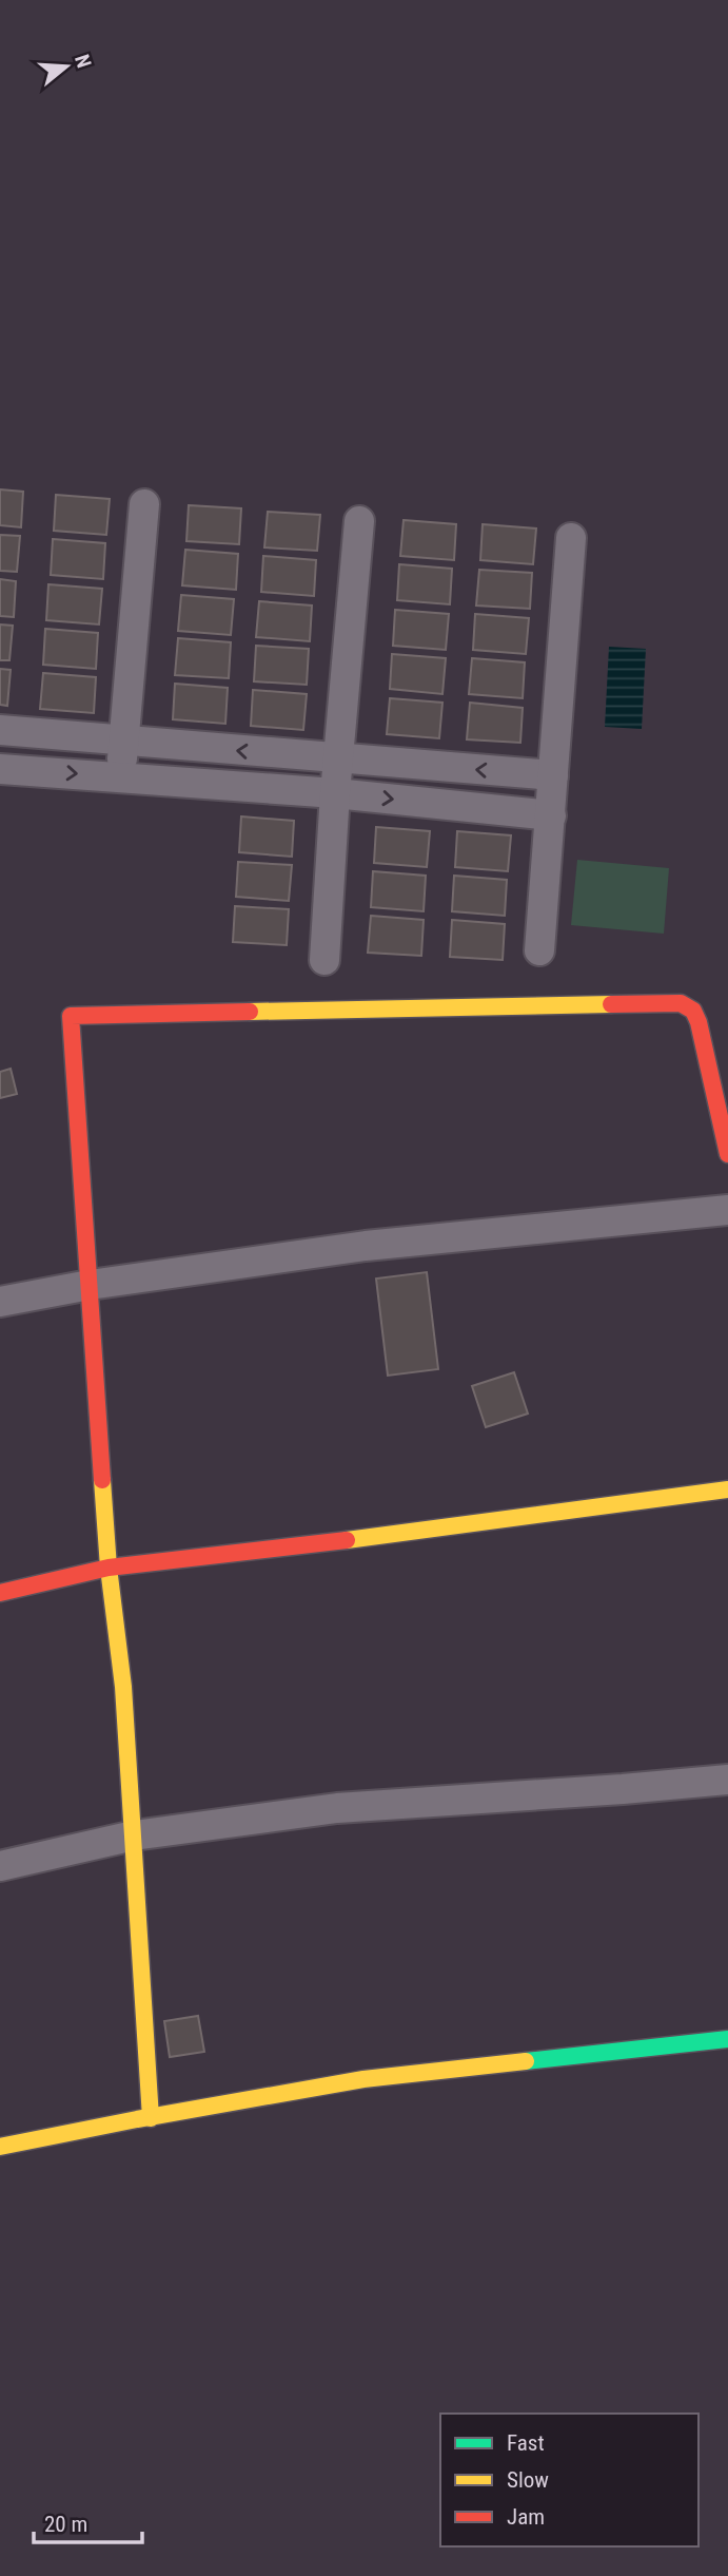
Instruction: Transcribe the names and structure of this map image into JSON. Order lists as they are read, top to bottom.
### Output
{
  "legend": ["Fast", "Slow", "Jam"],
  "scale_bar": "20 m",
  "north": "right"
}
